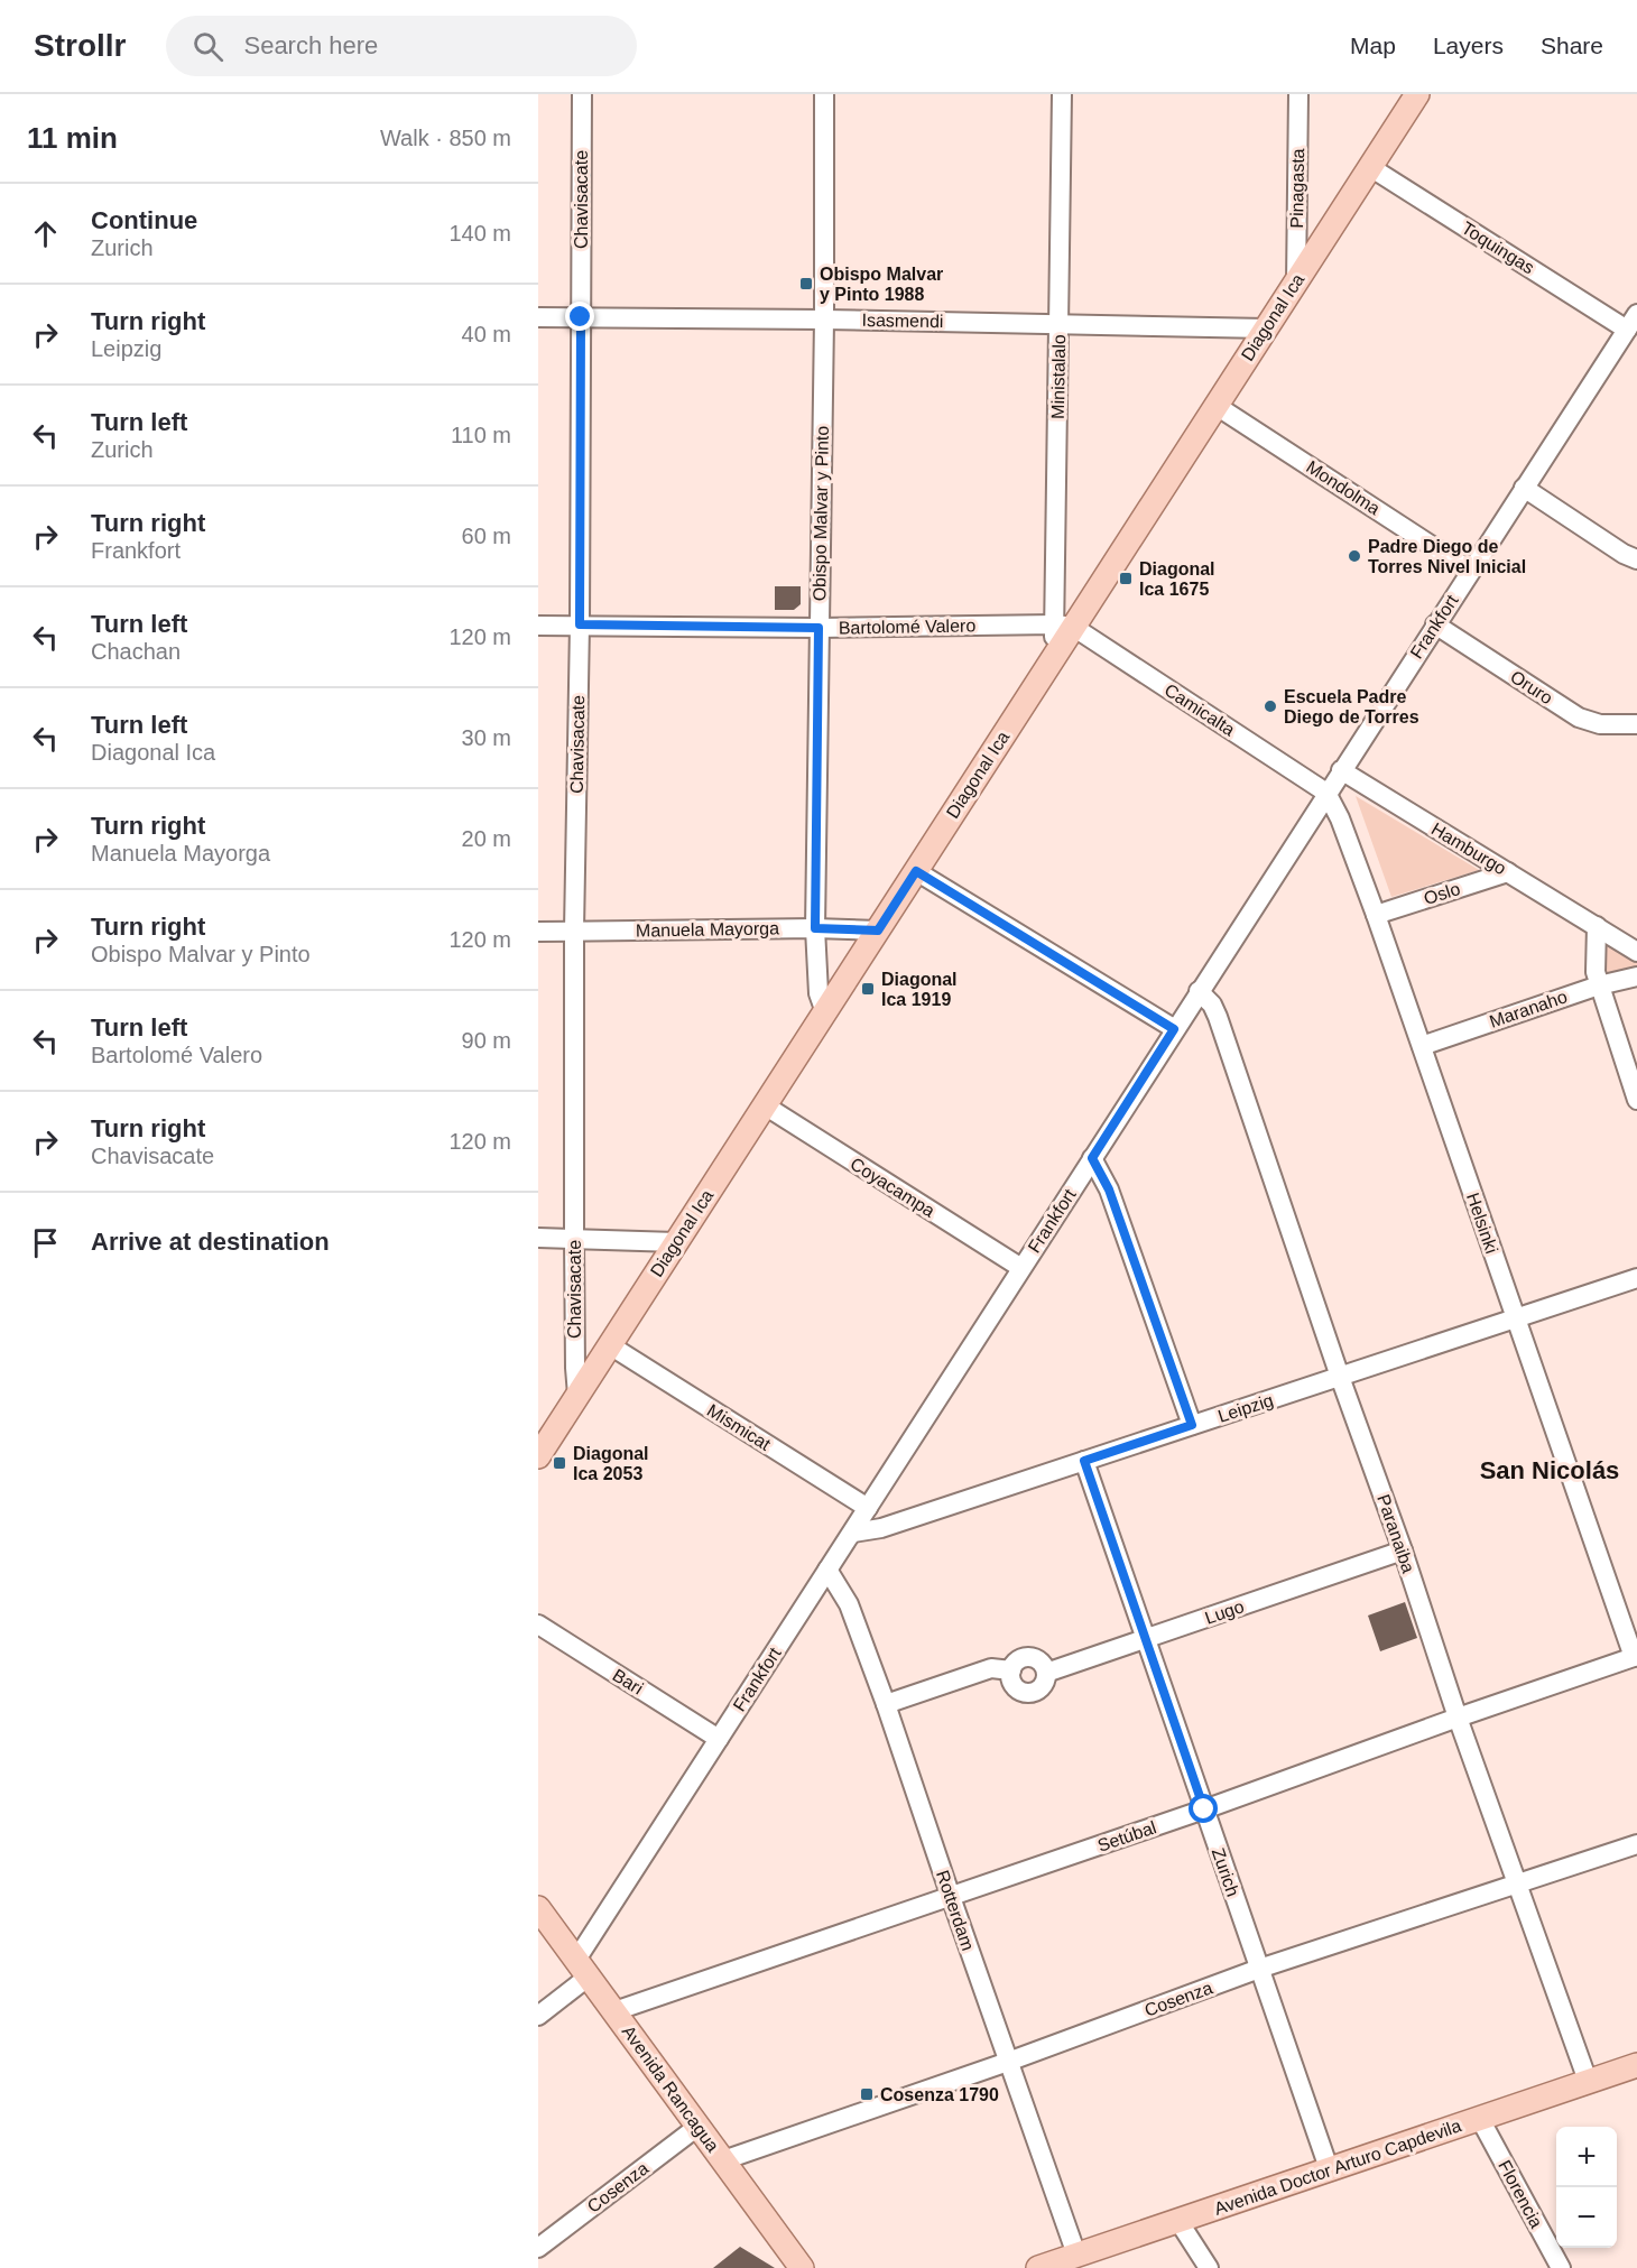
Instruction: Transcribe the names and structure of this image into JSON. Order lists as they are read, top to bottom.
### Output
{
  "streets": {
    "main road": ["Diagonal Ica", "Avenida Rancagua", "Avenida Doctor Arturo Capdevila"],
    "street": [
      "Pinagasta",
      "Chavisacate",
      "Toquingas",
      "Isasmendi",
      "Ministalalo",
      "Mondolma",
      "Obispo Malvar y Pinto",
      "Bartolomé Valero",
      "Frankfort",
      "Oruro",
      "Camicalta",
      "Hamburgo",
      "Oslo",
      "Manuela Mayorga",
      "Maranaho",
      "Coyacampa",
      "Helsinki",
      "Leipzig",
      "Mismicat",
      "Paranaiba",
      "Lugo",
      "Bari",
      "Setúbal",
      "Zurich",
      "Rotterdam",
      "Cosenza",
      "Florencia"
    ]
  },
  "crossings": [
    ["Pinagasta", "Diagonal Ica"],
    ["Chavisacate", "Diagonal Ica"],
    ["Chavisacate", "Isasmendi"],
    ["Chavisacate", "Bartolomé Valero"],
    ["Chavisacate", "Manuela Mayorga"],
    ["Toquingas", "Diagonal Ica"],
    ["Toquingas", "Frankfort"],
    ["Diagonal Ica", "Isasmendi"],
    ["Diagonal Ica", "Ministalalo"],
    ["Diagonal Ica", "Mondolma"],
    ["Diagonal Ica", "Obispo Malvar y Pinto"],
    ["Diagonal Ica", "Bartolomé Valero"],
    ["Diagonal Ica", "Camicalta"],
    ["Diagonal Ica", "Manuela Mayorga"],
    ["Diagonal Ica", "Coyacampa"],
    ["Diagonal Ica", "Mismicat"],
    ["Isasmendi", "Ministalalo"],
    ["Isasmendi", "Obispo Malvar y Pinto"],
    ["Ministalalo", "Bartolomé Valero"],
    ["Ministalalo", "Camicalta"],
    ["Mondolma", "Frankfort"],
    ["Obispo Malvar y Pinto", "Bartolomé Valero"],
    ["Obispo Malvar y Pinto", "Manuela Mayorga"],
    ["Bartolomé Valero", "Camicalta"],
    ["Frankfort", "Oruro"],
    ["Frankfort", "Camicalta"],
    ["Frankfort", "Hamburgo"],
    ["Frankfort", "Coyacampa"],
    ["Frankfort", "Helsinki"],
    ["Frankfort", "Leipzig"],
    ["Frankfort", "Mismicat"],
    ["Frankfort", "Paranaiba"],
    ["Frankfort", "Bari"],
    ["Frankfort", "Rotterdam"],
    ["Frankfort", "Avenida Rancagua"],
    ["Camicalta", "Helsinki"],
    ["Hamburgo", "Oslo"],
    ["Oslo", "Helsinki"],
    ["Maranaho", "Helsinki"],
    ["Helsinki", "Leipzig"],
    ["Helsinki", "Setúbal"],
    ["Leipzig", "Paranaiba"],
    ["Leipzig", "Zurich"],
    ["Paranaiba", "Lugo"],
    ["Paranaiba", "Setúbal"],
    ["Paranaiba", "Cosenza"],
    ["Paranaiba", "Avenida Doctor Arturo Capdevila"],
    ["Lugo", "Zurich"],
    ["Setúbal", "Zurich"],
    ["Setúbal", "Rotterdam"],
    ["Setúbal", "Avenida Rancagua"],
    ["Zurich", "Cosenza"],
    ["Zurich", "Avenida Doctor Arturo Capdevila"],
    ["Rotterdam", "Cosenza"],
    ["Rotterdam", "Avenida Doctor Arturo Capdevila"],
    ["Cosenza", "Avenida Rancagua"],
    ["Avenida Doctor Arturo Capdevila", "Florencia"]
  ],
  "districts": ["San Nicolás"],
  "places": {
    "transit": [
      "Obispo Malvar y Pinto 1988",
      "Diagonal Ica 1675",
      "Diagonal Ica 1919",
      "Diagonal Ica 2053",
      "Cosenza 1790"
    ],
    "other": ["Padre Diego de Torres Nivel Inicial", "Escuela Padre Diego de Torres"]
  },
  "page": {
    "header": "Strollr",
    "search": "Search here",
    "nav": ["Map", "Layers", "Share"],
    "heading": ["11 min", "Walk · 850 m"],
    "list": [
      ["Continue", "Zurich", "140 m"],
      ["Turn right", "Leipzig", "40 m"],
      ["Turn left", "Zurich", "110 m"],
      ["Turn right", "Frankfort", "60 m"],
      ["Turn left", "Chachan", "120 m"],
      ["Turn left", "Diagonal Ica", "30 m"],
      ["Turn right", "Manuela Mayorga", "20 m"],
      ["Turn right", "Obispo Malvar y Pinto", "120 m"],
      ["Turn left", "Bartolomé Valero", "90 m"],
      ["Turn right", "Chavisacate", "120 m"],
      "Arrive at destination"
    ],
    "map_buttons": ["+", "−"]
  }
}
